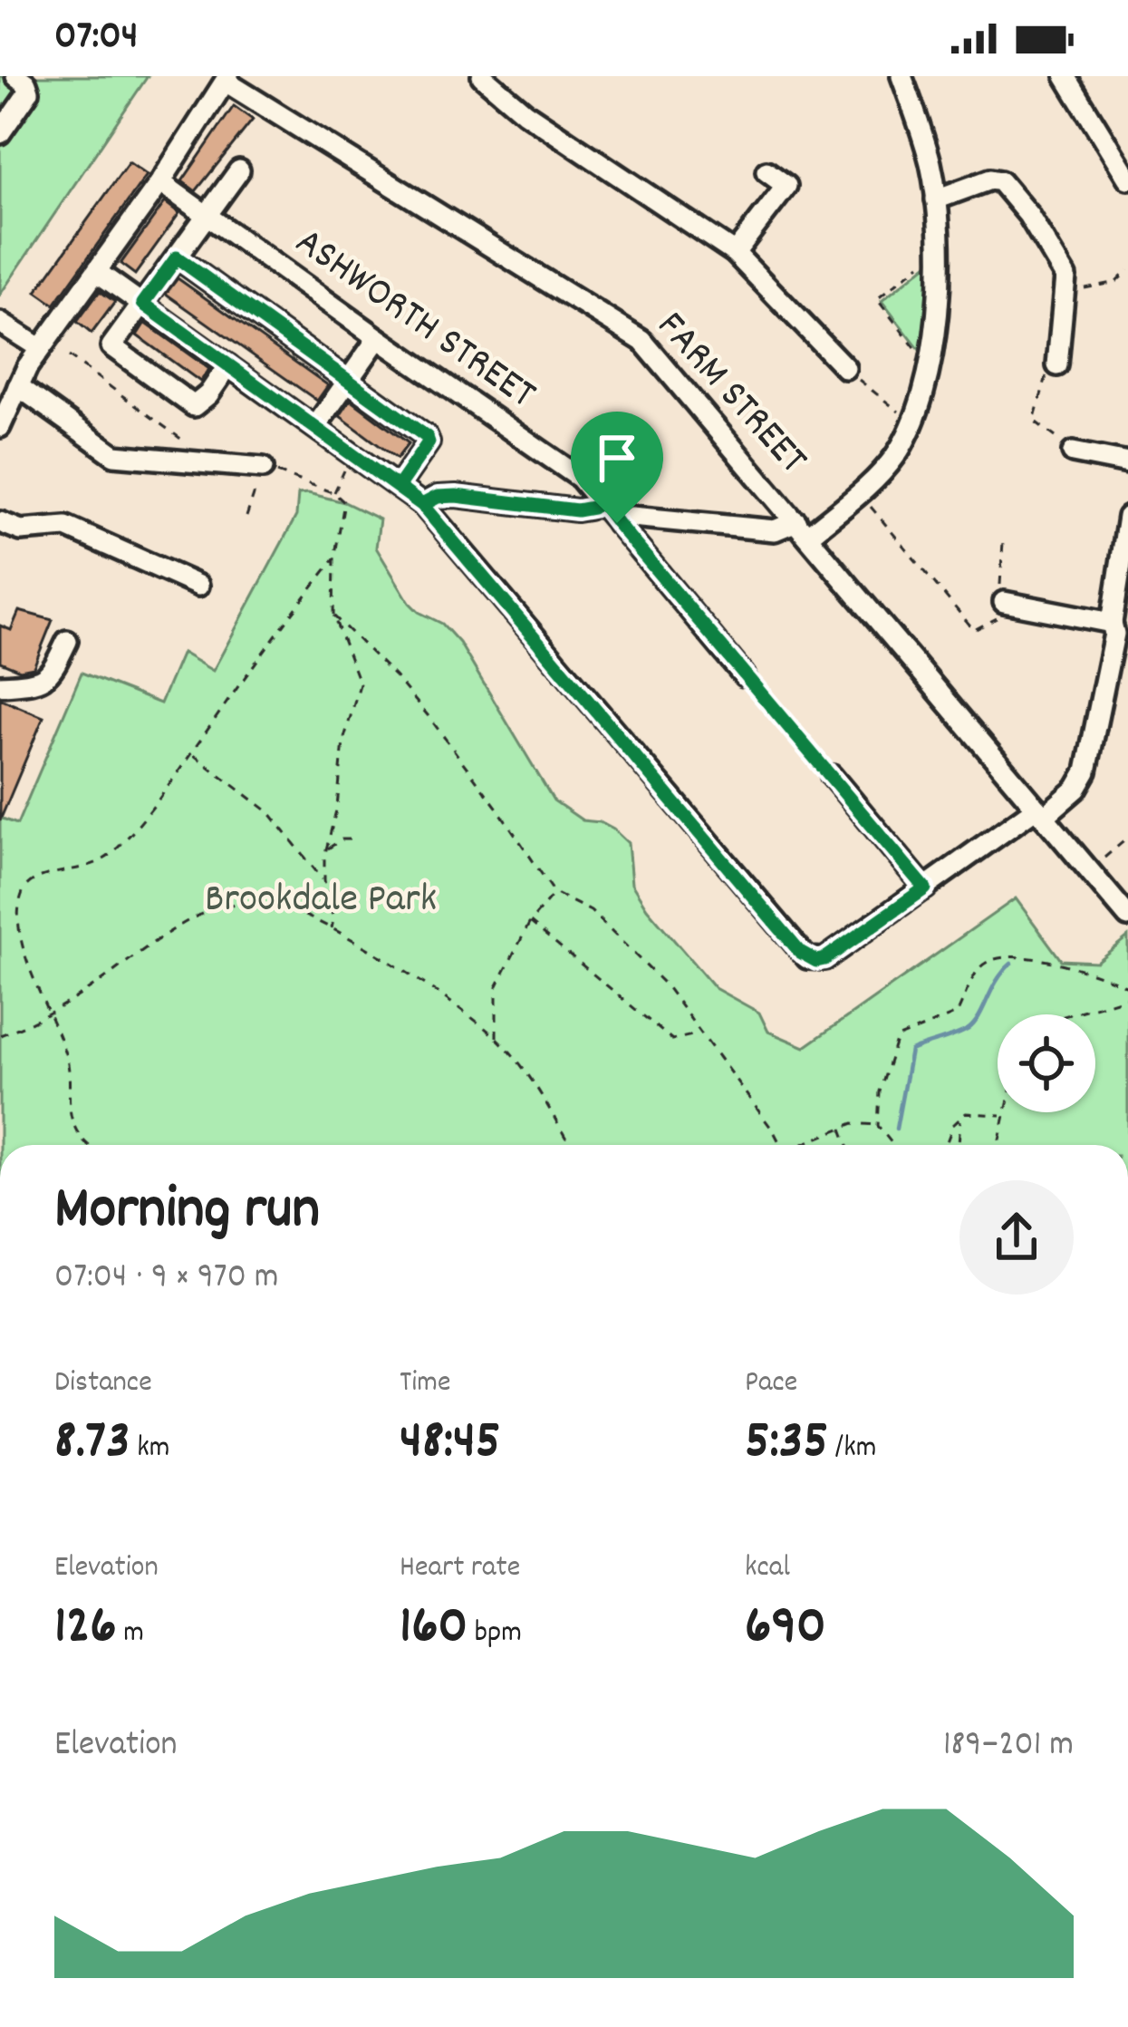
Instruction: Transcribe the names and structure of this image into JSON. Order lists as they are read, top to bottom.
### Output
{
  "streets": {
    "street": ["ASHWORTH STREET", "FARM STREET"]
  },
  "parks": ["Brookdale Park"],
  "page": {
    "status": "07:04",
    "heading": ["Morning run", "07:04 · 9 × 970 m"],
    "stats": [
      ["Distance", "8.73 km"],
      ["Time", "48:45"],
      ["Pace", "5:35 /km"],
      ["Elevation", "126 m"],
      ["Heart rate", "160 bpm"],
      ["kcal", "690"]
    ],
    "chart": ["Elevation", "189–201 m"]
  }
}
